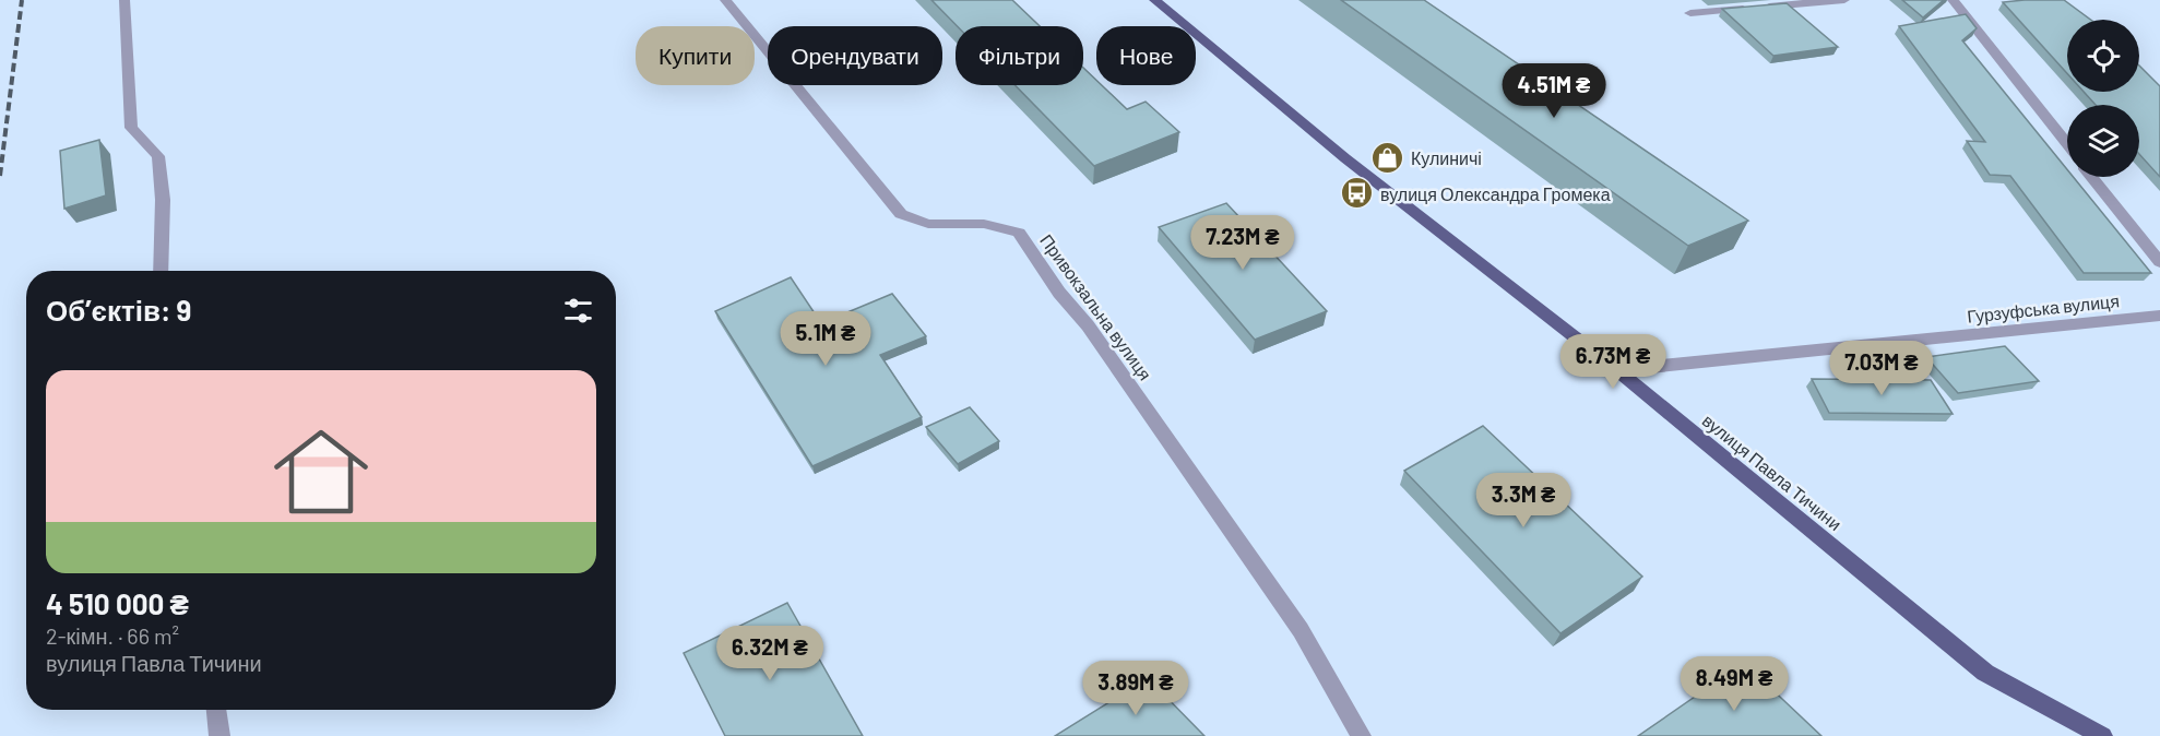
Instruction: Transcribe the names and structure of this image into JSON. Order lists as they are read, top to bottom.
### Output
{
  "streets": {
    "main road": ["вулиця Павла Тичини"],
    "street": ["Привокзальна вулиця", "Гурзуфська вулиця"]
  },
  "crossings": [
    ["Гурзуфська вулиця", "вулиця Павла Тичини"]
  ],
  "places": {
    "shop": ["Кулиничі"],
    "bus stop": ["вулиця Олександра Громека"]
  },
  "page": {
    "chip": [
      "Купити",
      "Орендувати",
      "Фільтри",
      "Нове"
    ],
    "price": [
      "4.51M ₴",
      "7.23M ₴",
      "5.1M ₴",
      "6.73M ₴",
      "7.03M ₴",
      "3.3M ₴",
      "6.32M ₴",
      "8.49M ₴",
      "3.89M ₴"
    ],
    "heading": "Об’єктів: 9",
    "list": [
      {
        "name": "4 510 000 ₴",
        "note": "2-кімн. · 66 m² · вулиця Павла Тичини"
      }
    ]
  }
}
